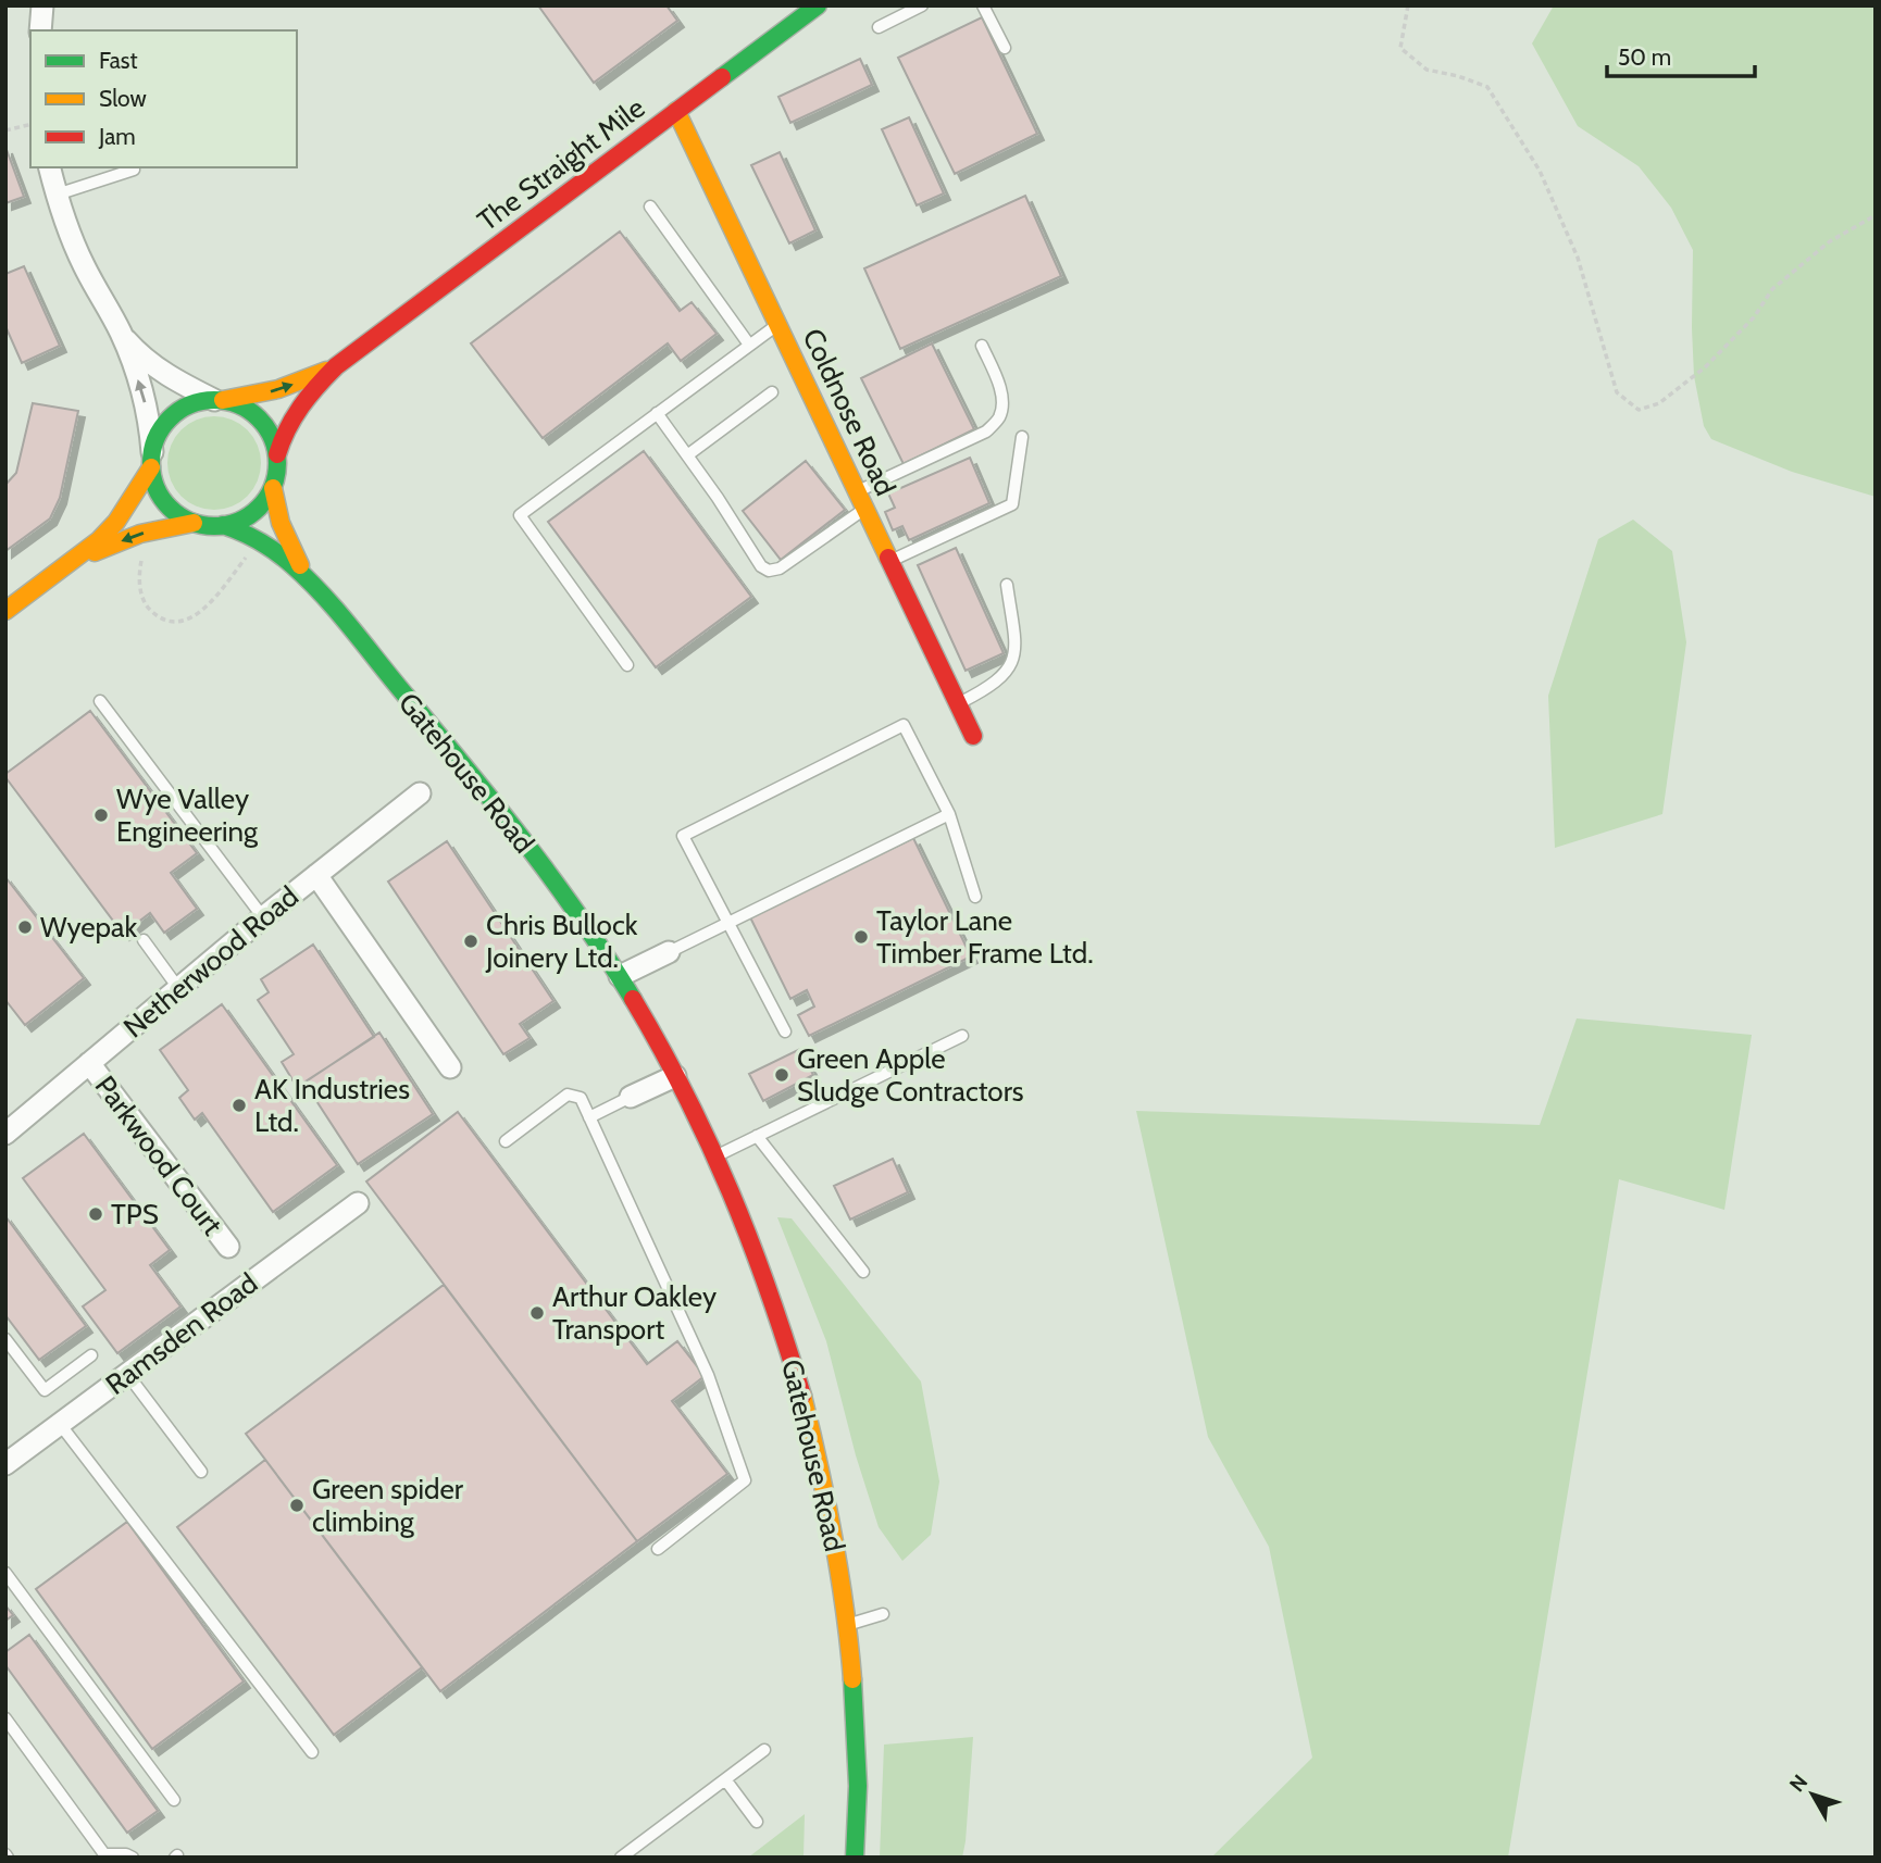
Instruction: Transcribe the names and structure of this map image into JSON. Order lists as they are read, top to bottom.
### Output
{
  "streets": {
    "main road": ["The Straight Mile", "Coldnose Road", "Gatehouse Road"],
    "street": ["Netherwood Road", "Parkwood Court", "Ramsden Road"]
  },
  "crossings": [
    ["The Straight Mile", "Coldnose Road"],
    ["The Straight Mile", "Gatehouse Road"],
    ["Netherwood Road", "Parkwood Court"]
  ],
  "places": [
    "Wye Valley Engineering",
    "Wyepak",
    "Taylor Lane Timber Frame Ltd.",
    "Chris Bullock Joinery Ltd.",
    "Green Apple Sludge Contractors",
    "AK Industries Ltd.",
    "TPS",
    "Arthur Oakley Transport",
    "Green spider climbing"
  ],
  "legend": ["Fast", "Slow", "Jam"],
  "scale_bar": "50 m",
  "north": "top left"
}
